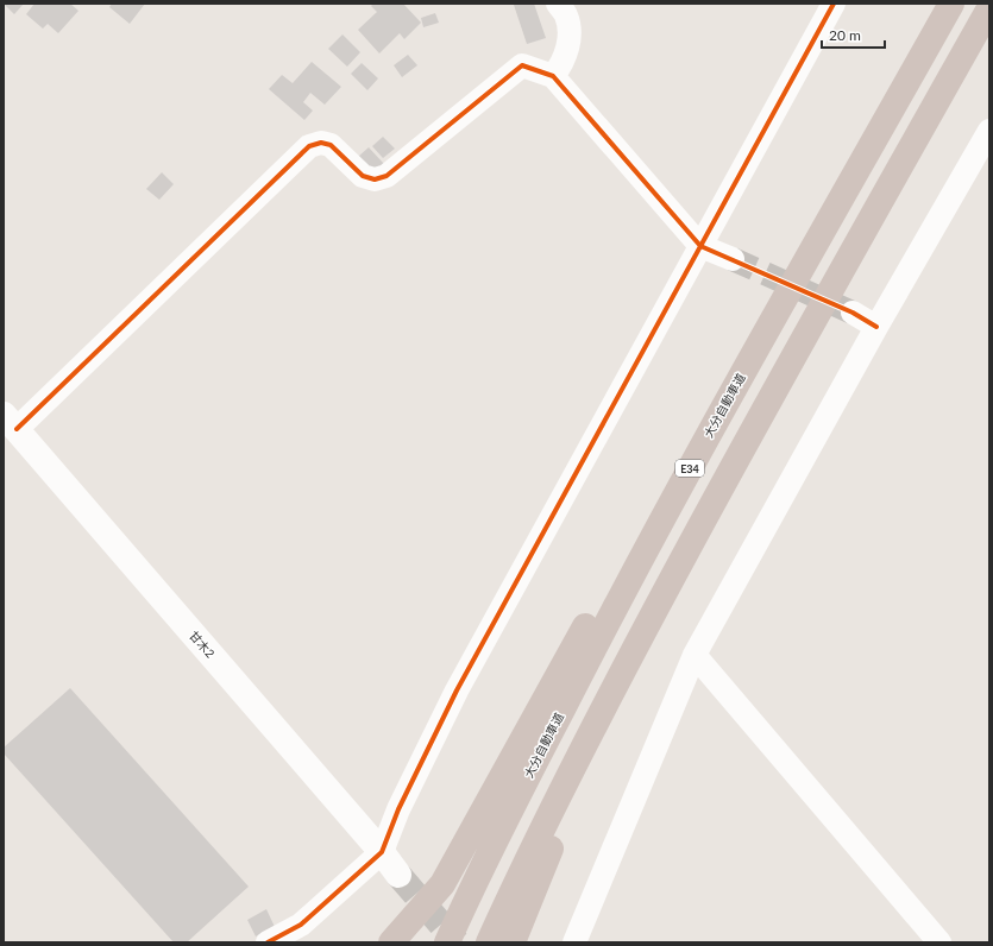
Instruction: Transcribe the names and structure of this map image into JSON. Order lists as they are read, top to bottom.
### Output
{
  "streets": {
    "highway": ["大分自動車道", "E34"],
    "street": ["甘木2"]
  },
  "scale_bar": "20 m"
}
